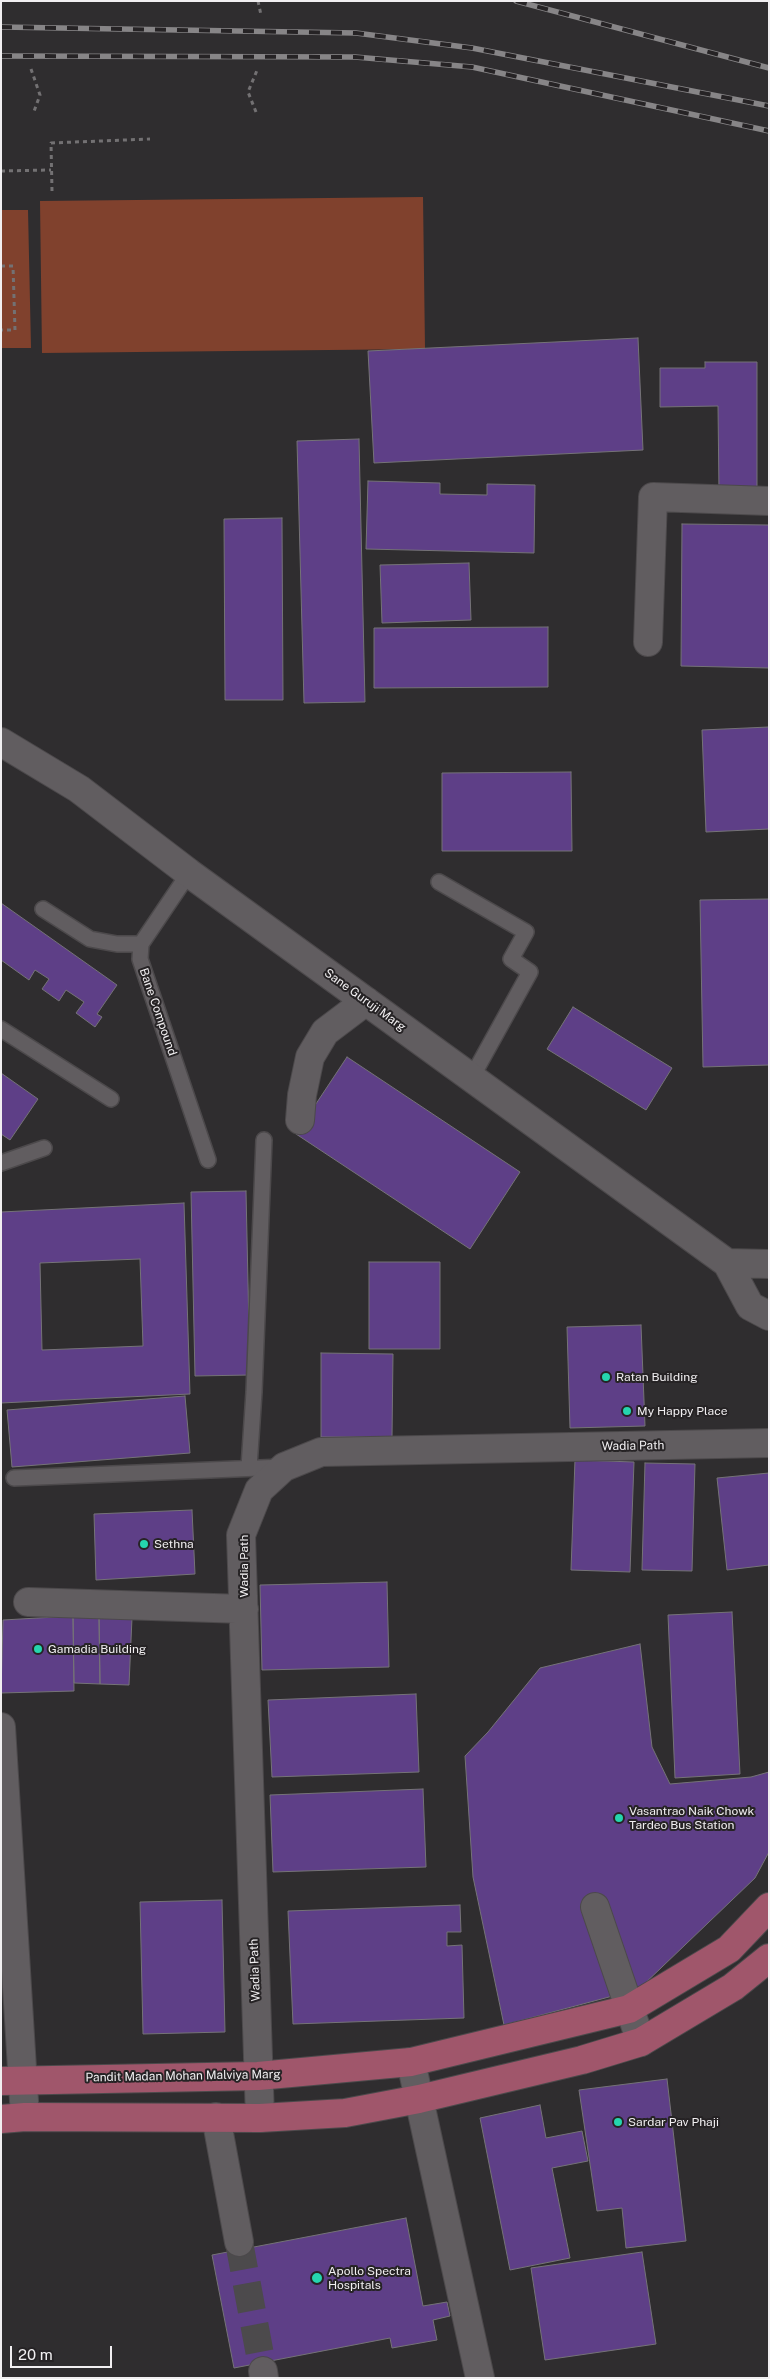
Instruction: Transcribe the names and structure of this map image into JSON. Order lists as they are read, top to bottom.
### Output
{
  "streets": {
    "main road": ["Pandit Madan Mohan Malviya Marg"],
    "street": ["Sane Guruji Marg", "Wadia Path"],
    "lane": ["Bane Compound"]
  },
  "crossings": [
    ["Wadia Path", "Pandit Madan Mohan Malviya Marg"]
  ],
  "places": [
    "Ratan Building",
    "My Happy Place",
    "Sethna",
    "Gamadia Building",
    "Vasantrao Naik Chowk Tardeo Bus Station",
    "Sardar Pav Phaji",
    "Apollo Spectra Hospitals"
  ],
  "scale_bar": "20 m"
}
